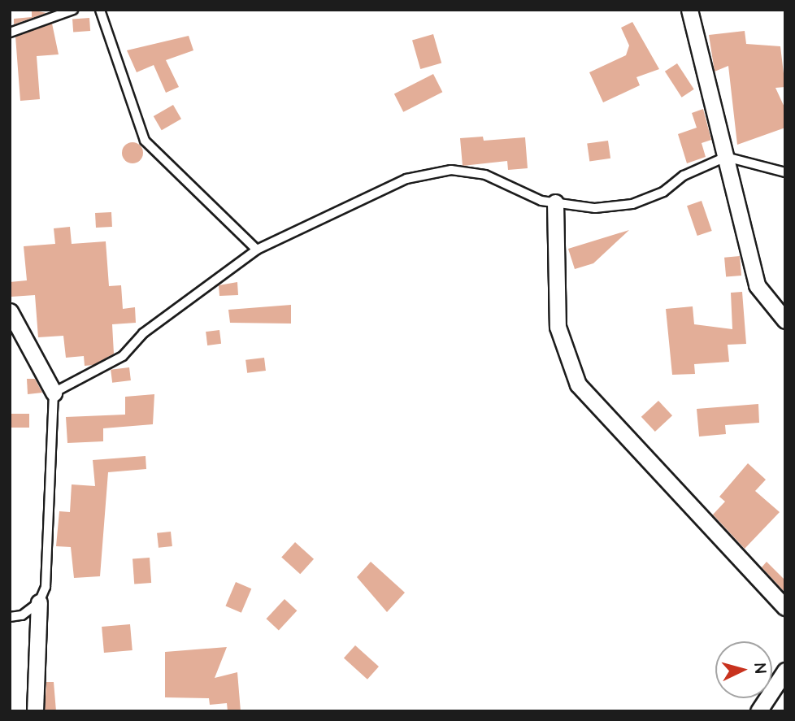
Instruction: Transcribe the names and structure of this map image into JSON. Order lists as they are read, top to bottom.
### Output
{
  "north": "right"
}
